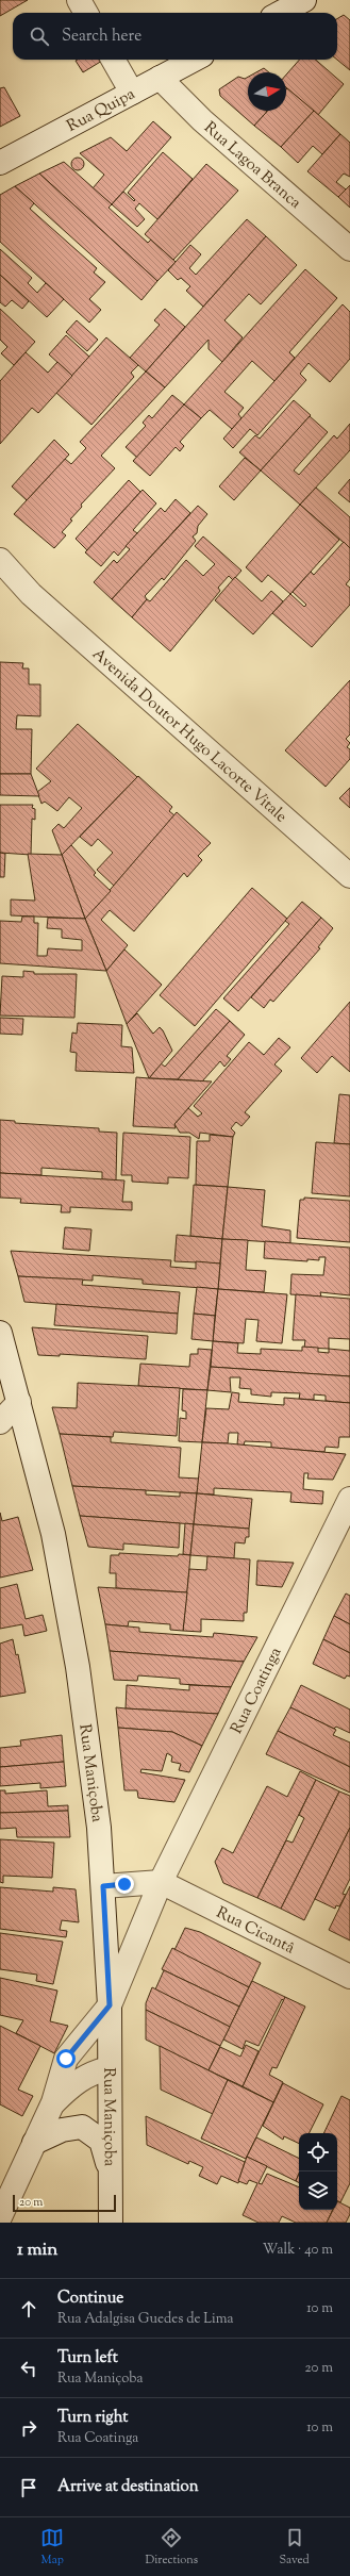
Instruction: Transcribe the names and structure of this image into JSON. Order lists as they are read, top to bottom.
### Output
{
  "streets": {
    "street": [
      "Rua Quipa",
      "Rua Lagoa Branca",
      "Avenida Doutor Hugo Lacorte Vitale",
      "Rua Coatinga",
      "Rua Maniçoba",
      "Rua Cicantâ"
    ]
  },
  "crossings": [
    ["Rua Quipa", "Rua Lagoa Branca"],
    ["Rua Coatinga", "Rua Maniçoba"],
    ["Rua Coatinga", "Rua Cicantâ"]
  ],
  "scale_bar": "20 m",
  "north": "right",
  "page": {
    "search": "Search here",
    "scale": "20 m",
    "heading": ["1 min", "Walk · 40 m"],
    "list": [
      ["Continue", "Rua Adalgisa Guedes de Lima", "10 m"],
      ["Turn left", "Rua Maniçoba", "20 m"],
      ["Turn right", "Rua Coatinga", "10 m"],
      "Arrive at destination"
    ],
    "nav": ["Map", "Directions", "Saved"]
  }
}
